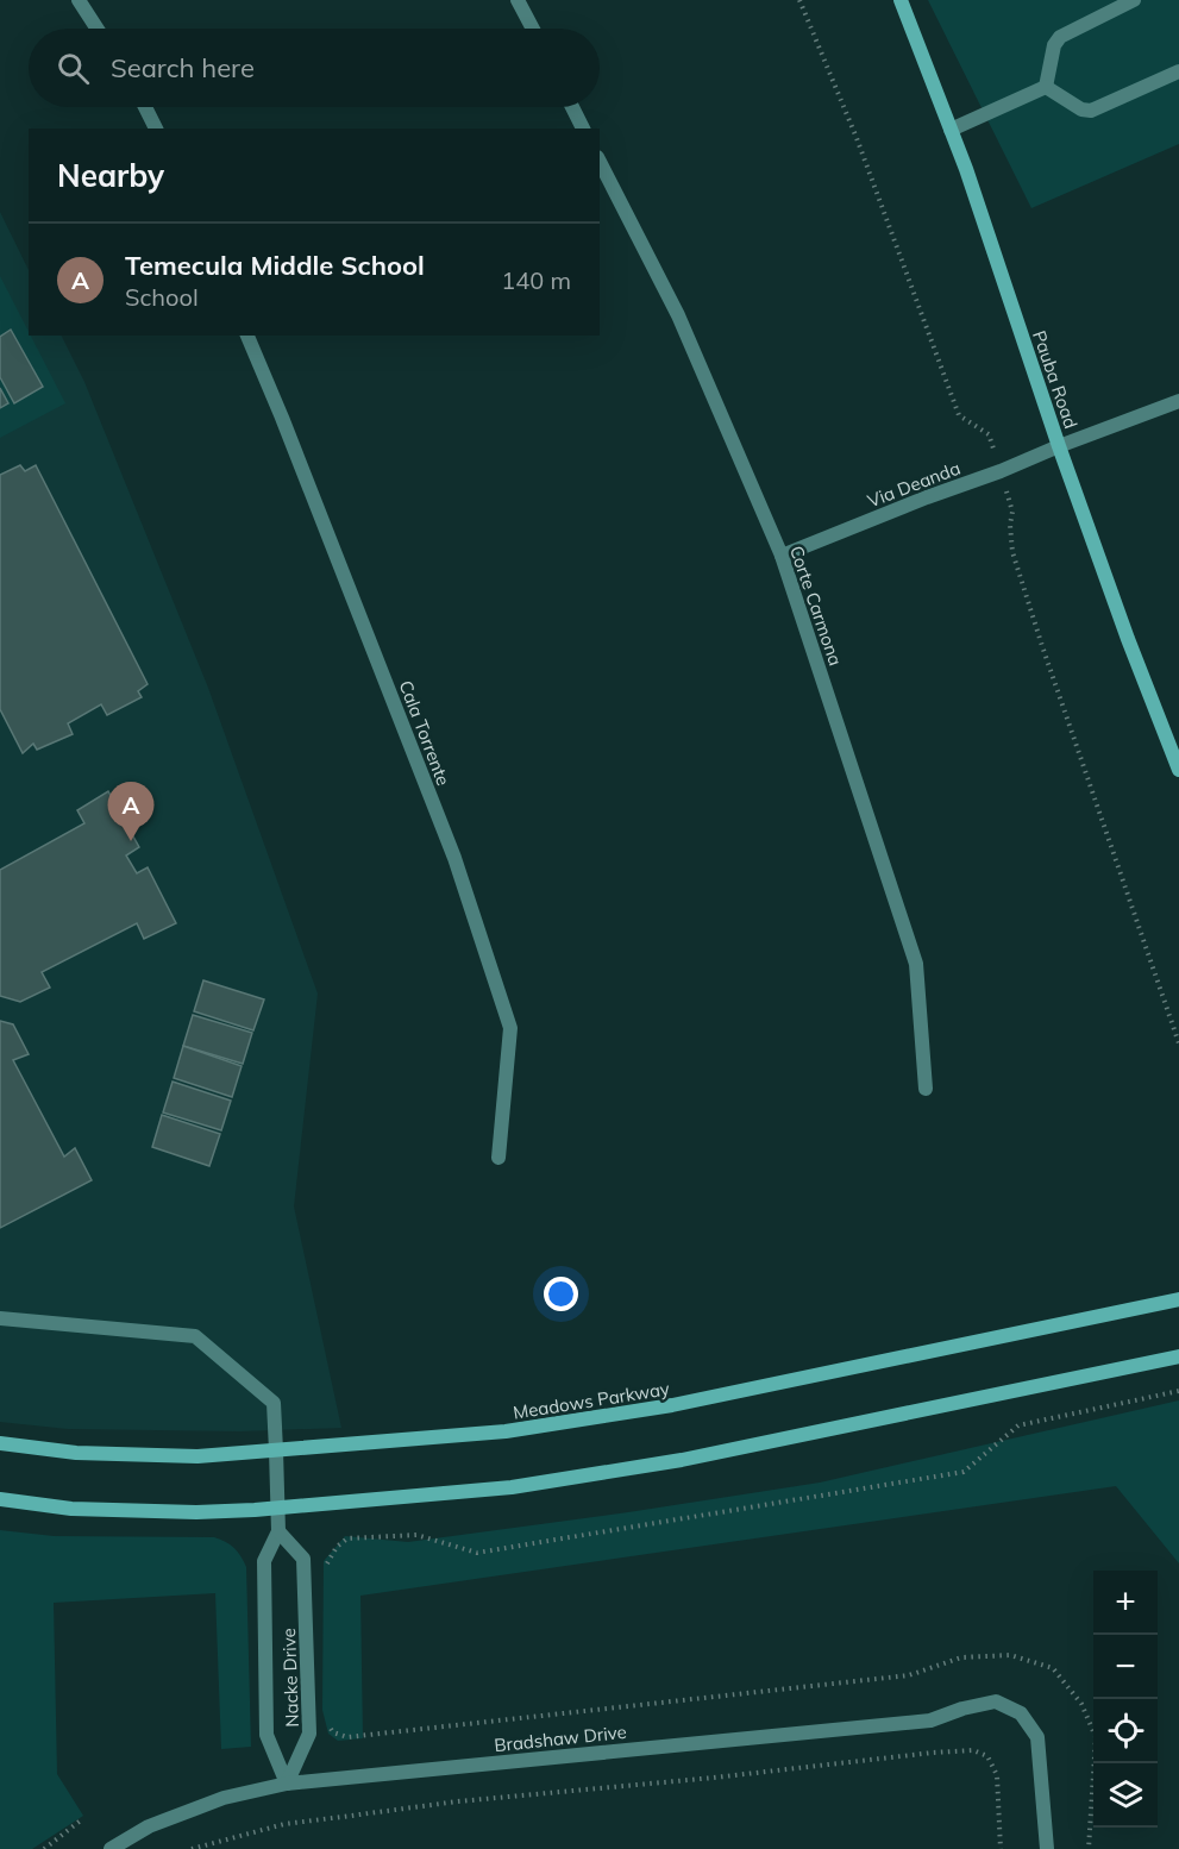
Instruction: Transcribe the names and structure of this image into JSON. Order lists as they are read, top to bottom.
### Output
{
  "streets": {
    "main road": ["Pauba Road", "Meadows Parkway"],
    "street": [
      "Via Deanda",
      "Corte Carmona",
      "Cala Torrente",
      "Nacke Drive",
      "Bradshaw Drive"
    ]
  },
  "crossings": [
    ["Pauba Road", "Via Deanda"],
    ["Via Deanda", "Corte Carmona"],
    ["Meadows Parkway", "Nacke Drive"],
    ["Nacke Drive", "Bradshaw Drive"]
  ],
  "page": {
    "search": "Search here",
    "heading": "Nearby",
    "list": [
      {
        "mark": "A",
        "name": "Temecula Middle School",
        "note": "School",
        "value": "140 m"
      }
    ],
    "pins": "A",
    "map_buttons": ["+", "−"]
  }
}
